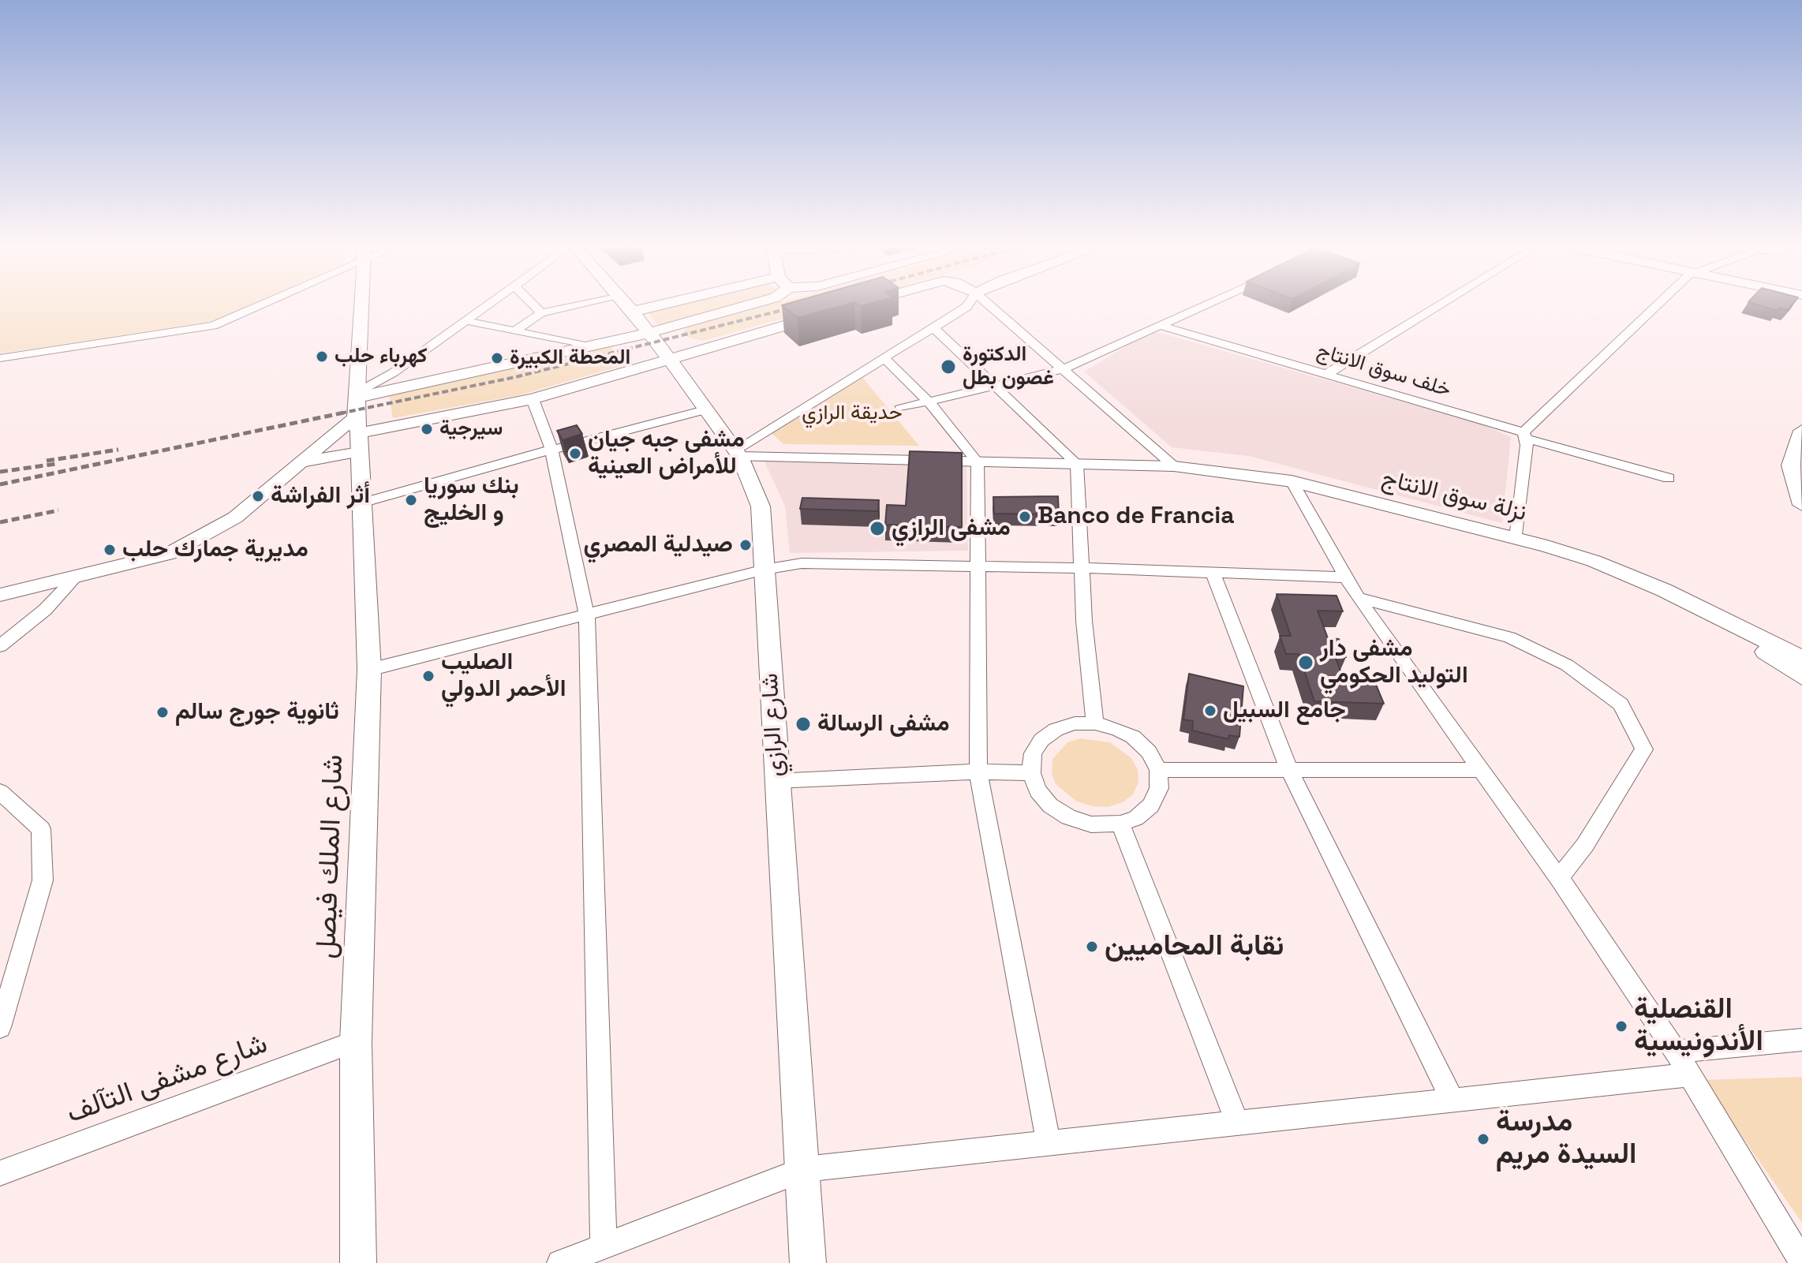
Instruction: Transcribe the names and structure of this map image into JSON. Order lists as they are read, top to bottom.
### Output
{
  "streets": {
    "main road": ["شارع الرازي", "شارع الملك فيصل"],
    "street": ["خلف سوق الانتاج", "نزلة سوق الانتاج", "شارع مشفى التآلف"]
  },
  "crossings": [
    ["نزلة سوق الانتاج", "شارع الرازي"],
    ["شارع الملك فيصل", "شارع مشفى التآلف"]
  ],
  "parks": ["حديقة الرازي"],
  "places": [
    "كهرباء حلب",
    "المحطة الكبيرة",
    "الدكتورة غصون بطل",
    "سيرجية",
    "مشفى جبه جيان للأمراض العينية",
    "أثر الفراشة",
    "بنك سوريا و الخليج",
    "Banco de Francia",
    "مشفى الرازي",
    "صيدلية المصري",
    "مديرية جمارك حلب",
    "مشفى دار التوليد الحكومي",
    "الصليب الأحمر الدولي",
    "جامع السبيل",
    "ثانوية جورج سالم",
    "مشفى الرسالة",
    "نقابة المحاميين",
    "القنصلية الأندونيسية",
    "مدرسة السيدة مريم"
  ]
}
